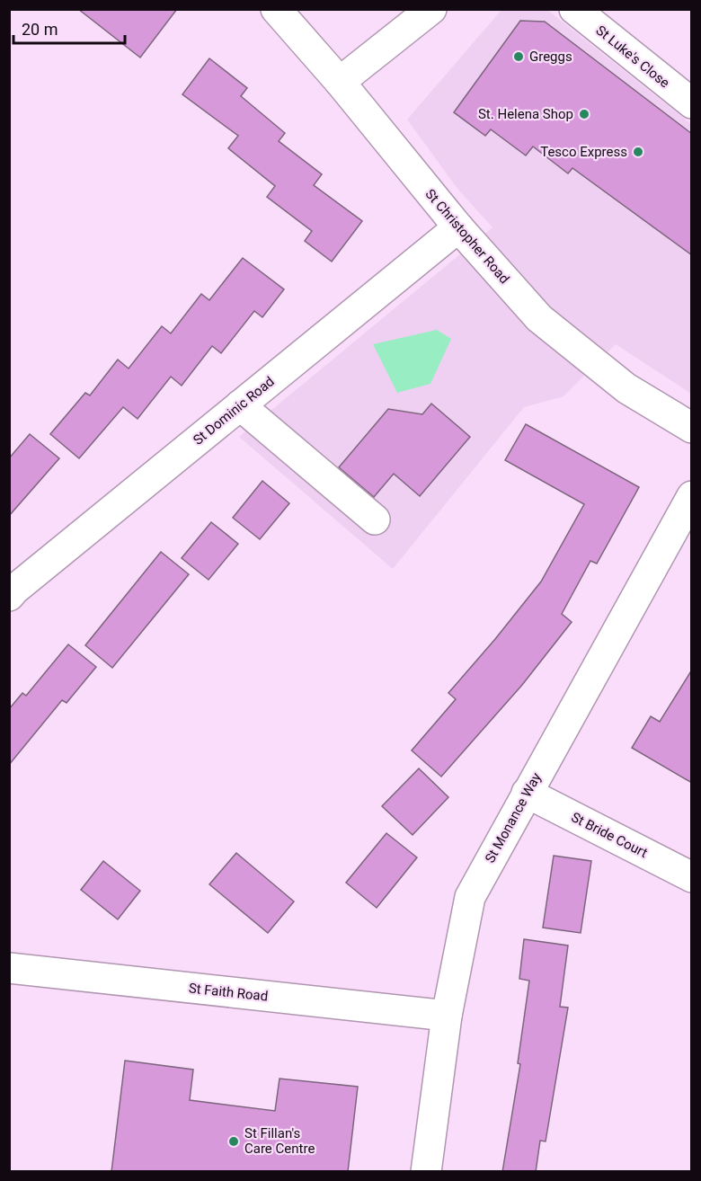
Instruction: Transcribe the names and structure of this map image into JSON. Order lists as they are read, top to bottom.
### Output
{
  "streets": {
    "street": [
      "St Luke's Close",
      "St Christopher Road",
      "St Dominic Road",
      "St Monance Way",
      "St Bride Court",
      "St Faith Road"
    ]
  },
  "crossings": [
    ["St Christopher Road", "St Dominic Road"],
    ["St Monance Way", "St Bride Court"],
    ["St Monance Way", "St Faith Road"]
  ],
  "places": [
    "Greggs",
    "St. Helena Shop",
    "Tesco Express",
    "St Fillan's Care Centre"
  ],
  "scale_bar": "20 m"
}
